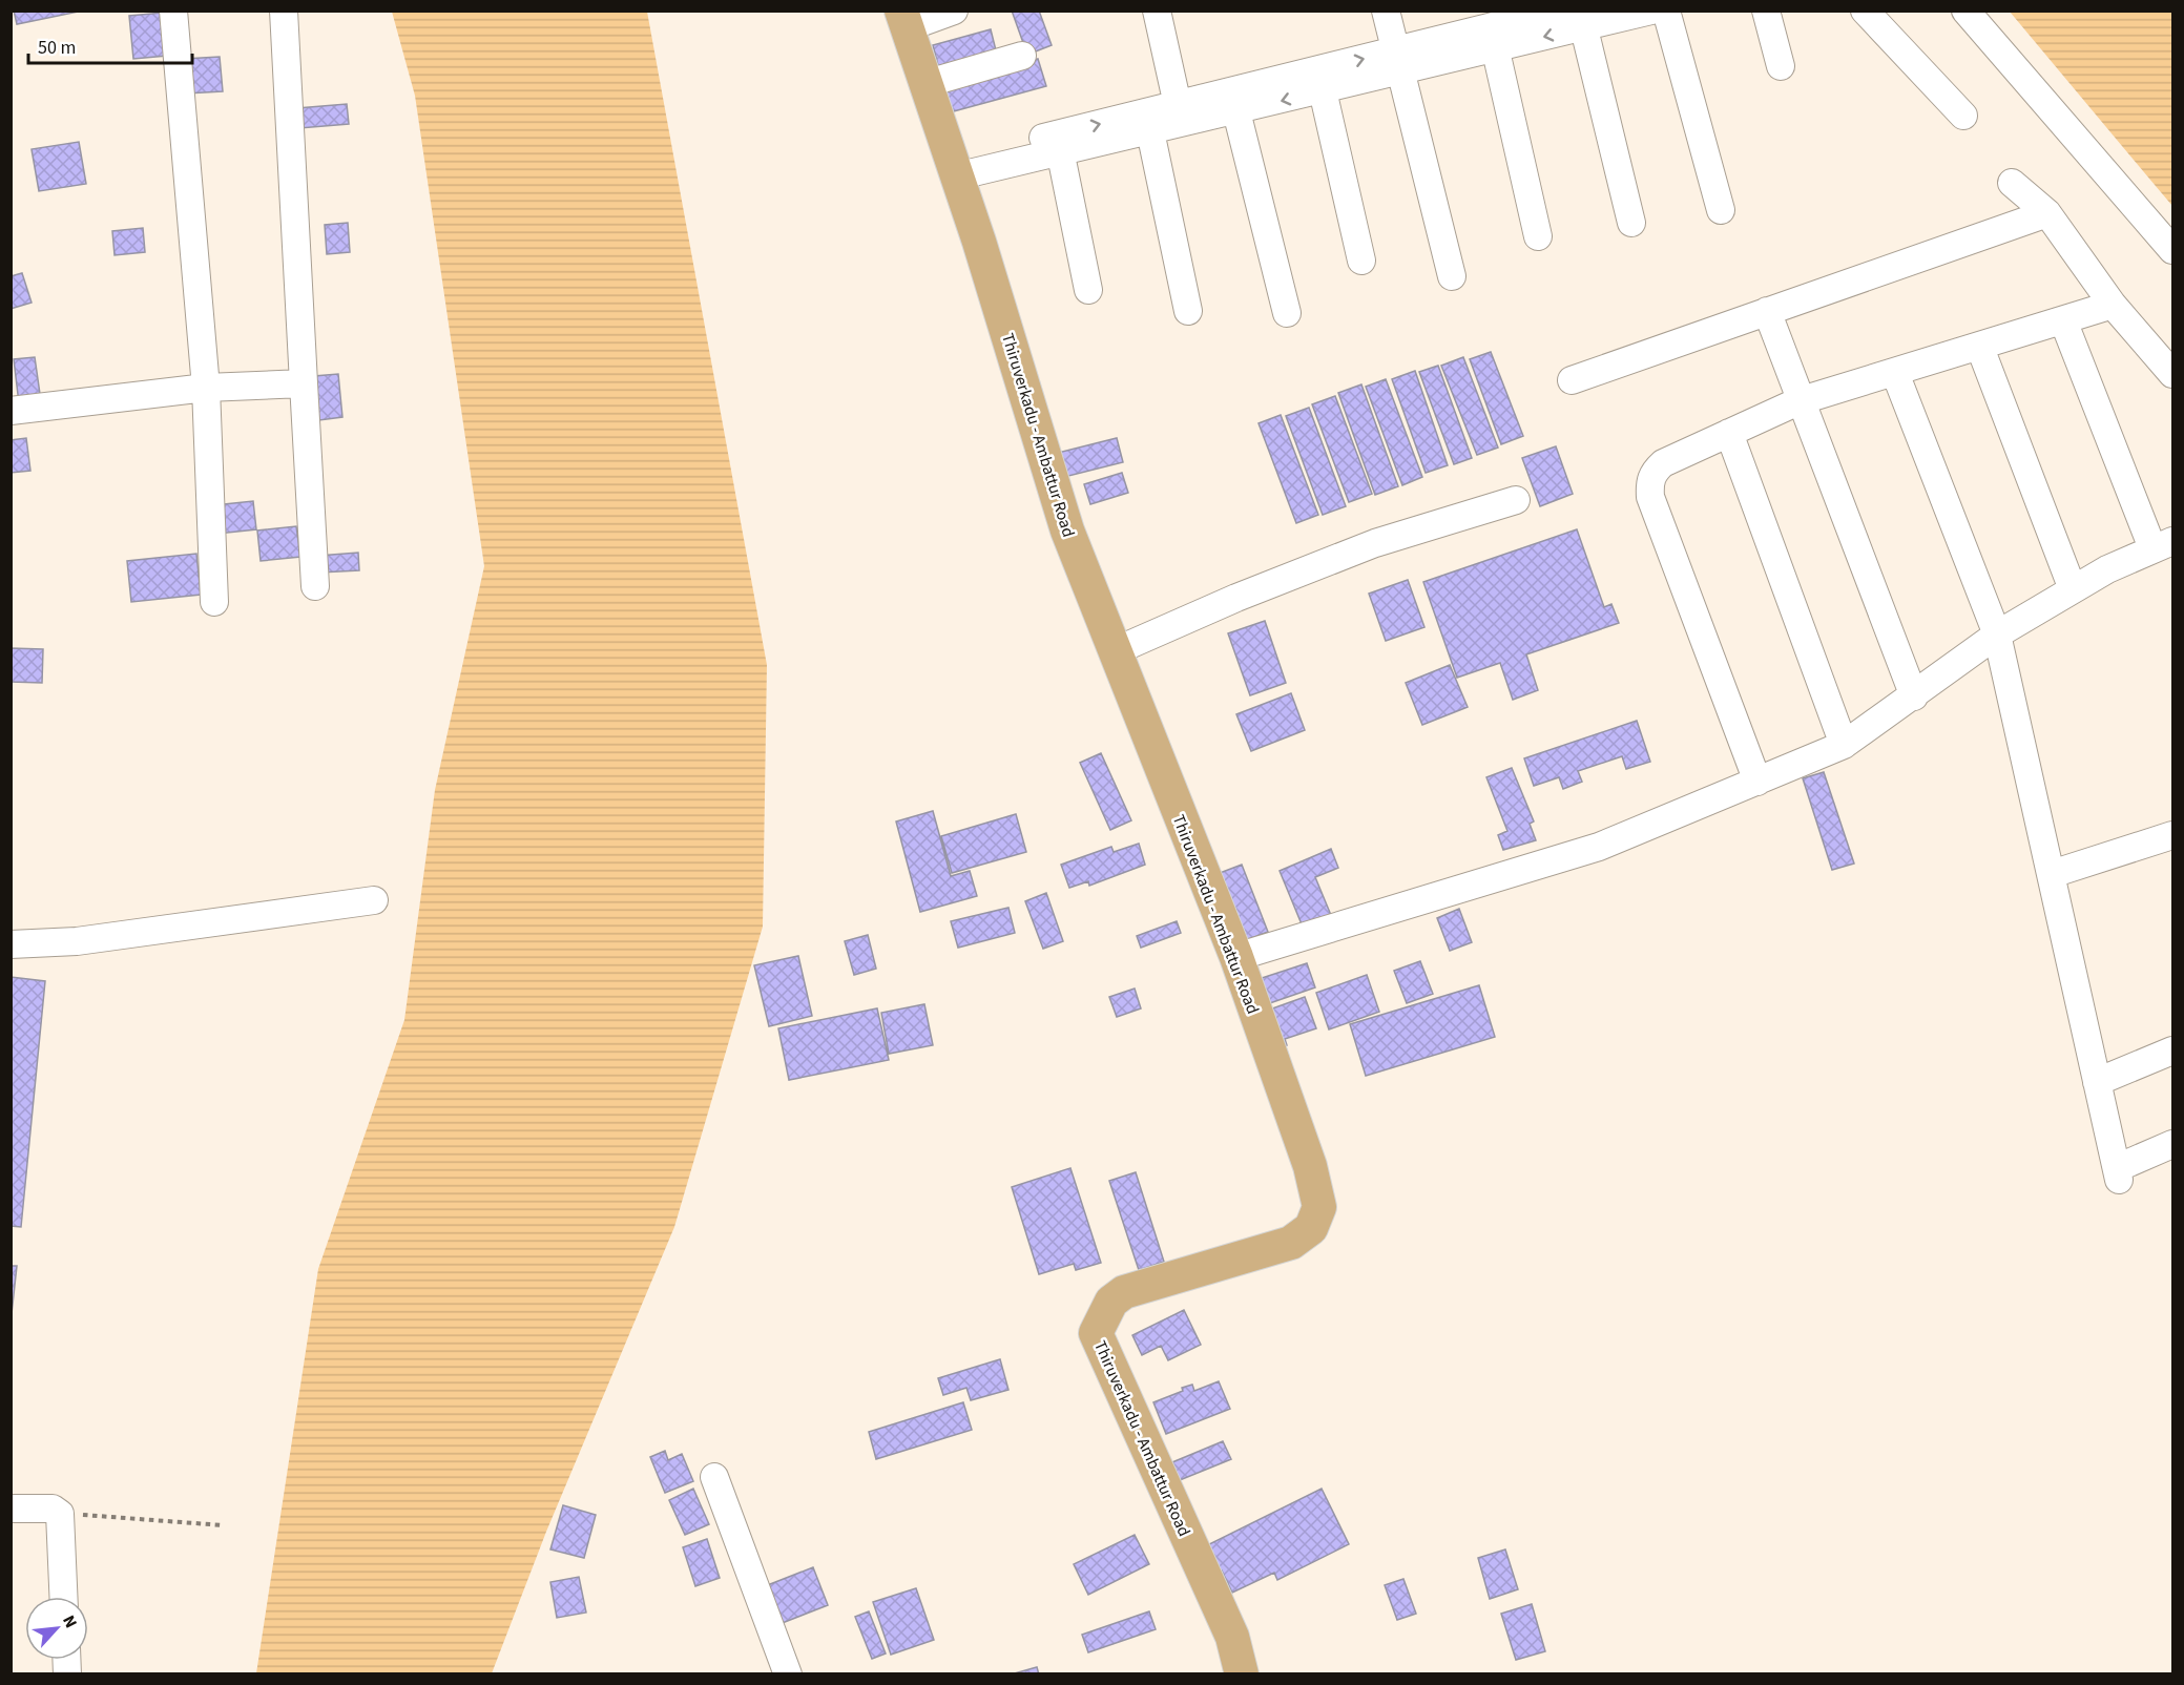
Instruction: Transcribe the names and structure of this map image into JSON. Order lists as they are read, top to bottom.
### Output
{
  "streets": {
    "main road": ["Thiruverkadu - Ambattur Road"]
  },
  "scale_bar": "50 m",
  "north": "top right"
}
